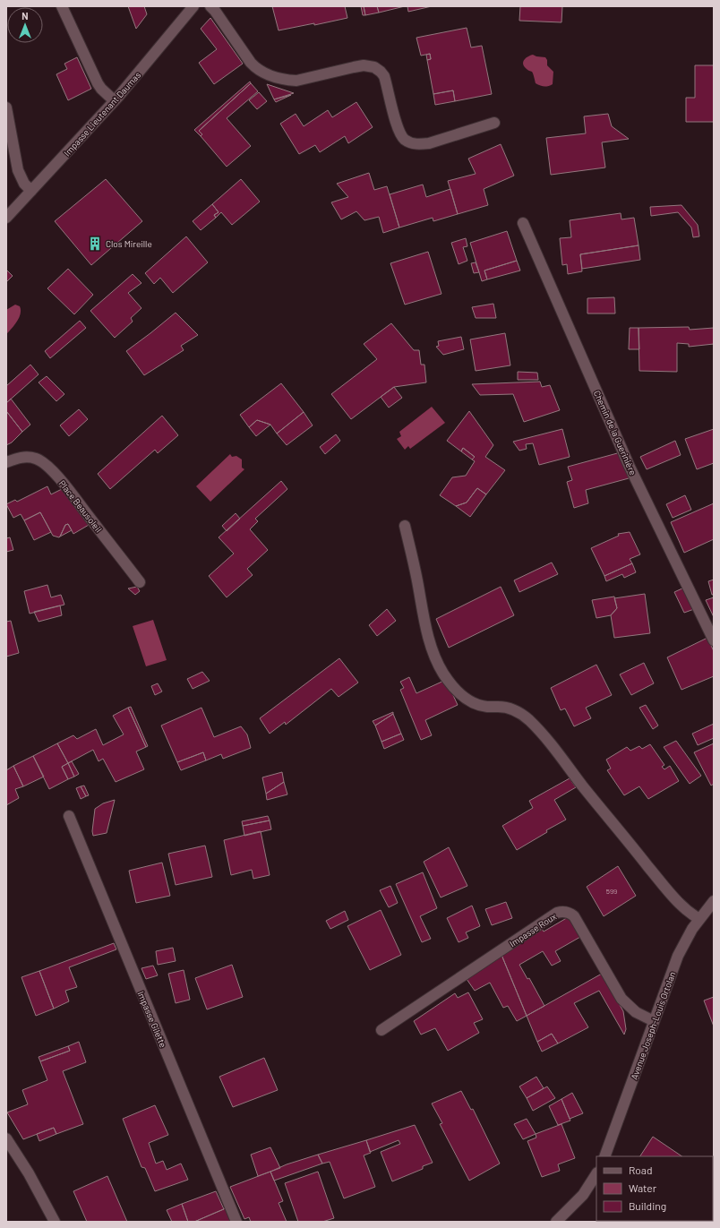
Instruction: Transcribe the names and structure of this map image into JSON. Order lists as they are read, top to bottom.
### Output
{
  "streets": {
    "street": [
      "Impasse Lieutenant Daumas",
      "Chemin de la Guerinière",
      "Place Beausoleil",
      "Impasse Roux",
      "Impasse Gilette",
      "Avenue Joseph-Louis Ortolan"
    ]
  },
  "crossings": [
    ["Impasse Roux", "Avenue Joseph-Louis Ortolan"]
  ],
  "places": {
    "building": ["Clos Mireille"]
  },
  "house_numbers": ["599"],
  "legend": ["Road", "Water", "Building"],
  "north": "top"
}
